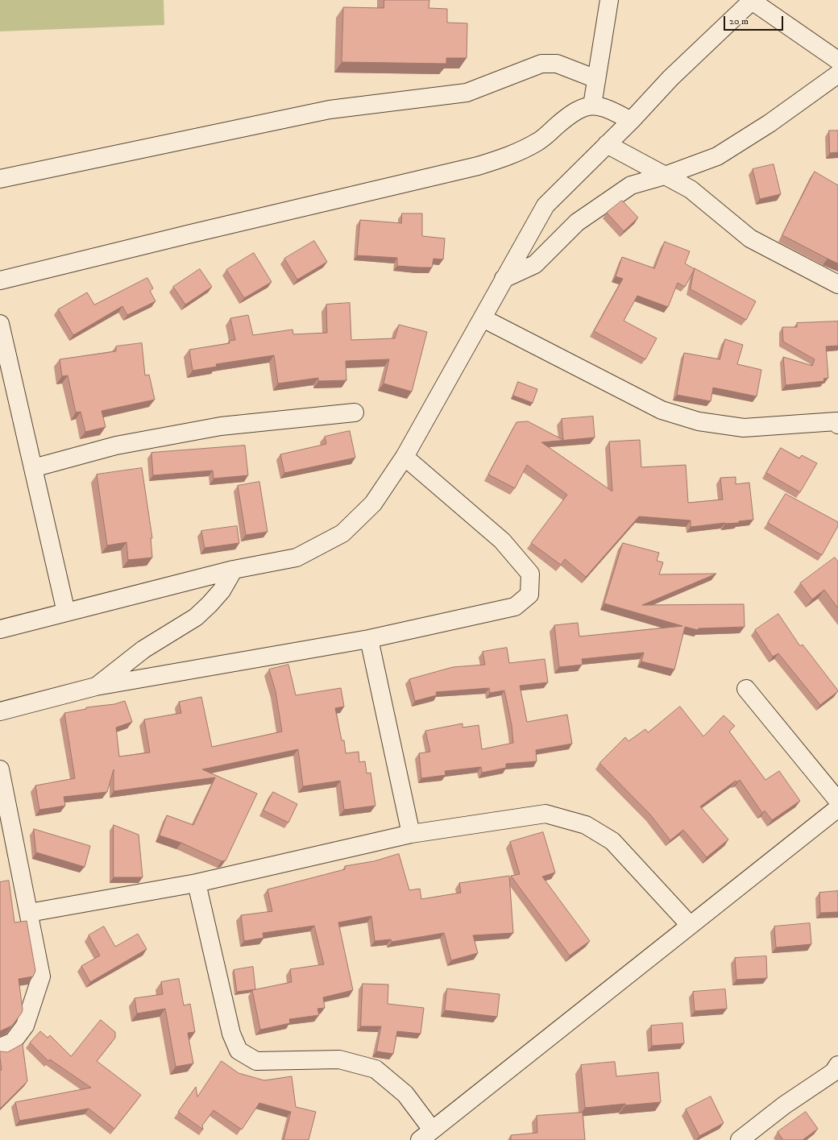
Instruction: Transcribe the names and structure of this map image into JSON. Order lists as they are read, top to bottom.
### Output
{
  "scale_bar": "20 m"
}
